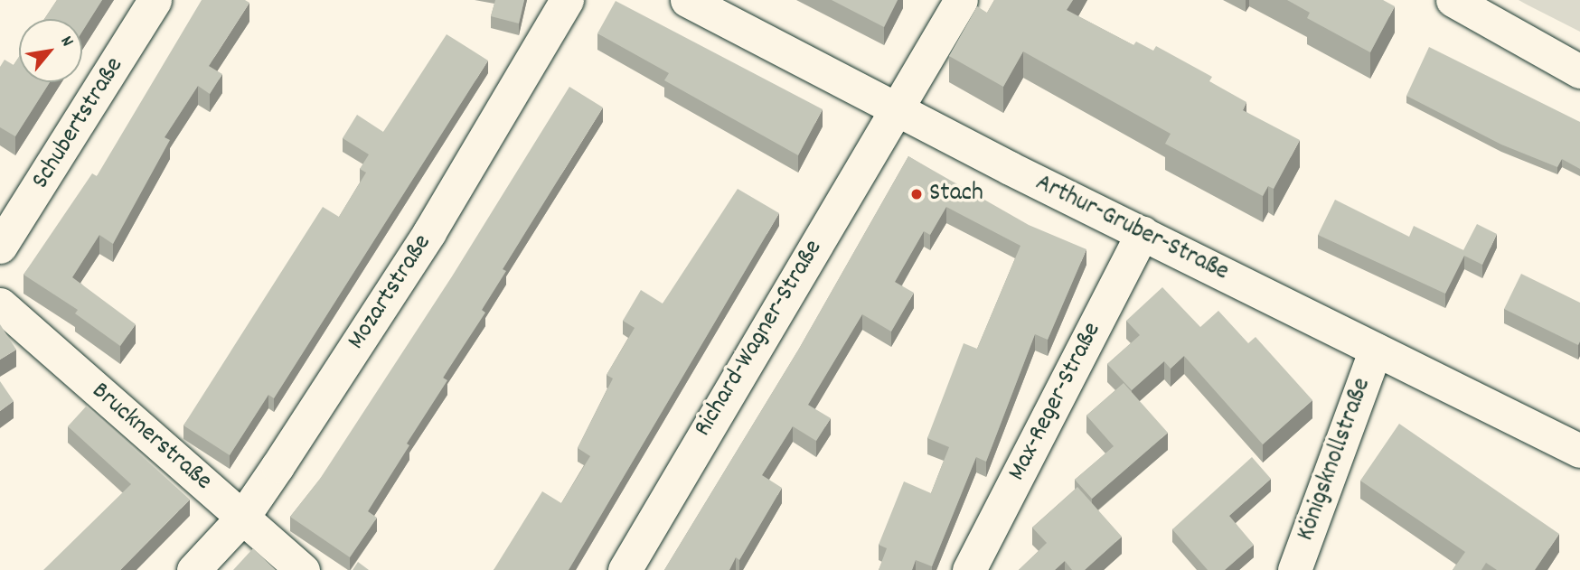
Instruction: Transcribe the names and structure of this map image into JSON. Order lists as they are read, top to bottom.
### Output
{
  "streets": {
    "street": [
      "Schubertstraße",
      "Arthur-Gruber-Straße",
      "Mozartstraße",
      "Richard-Wagner-Straße",
      "Max-Reger-Straße",
      "Brucknerstraße",
      "Königsknollstraße"
    ]
  },
  "crossings": [
    ["Arthur-Gruber-Straße", "Richard-Wagner-Straße"],
    ["Arthur-Gruber-Straße", "Max-Reger-Straße"],
    ["Arthur-Gruber-Straße", "Königsknollstraße"],
    ["Mozartstraße", "Brucknerstraße"]
  ],
  "places": ["Stach"],
  "north": "top right"
}
